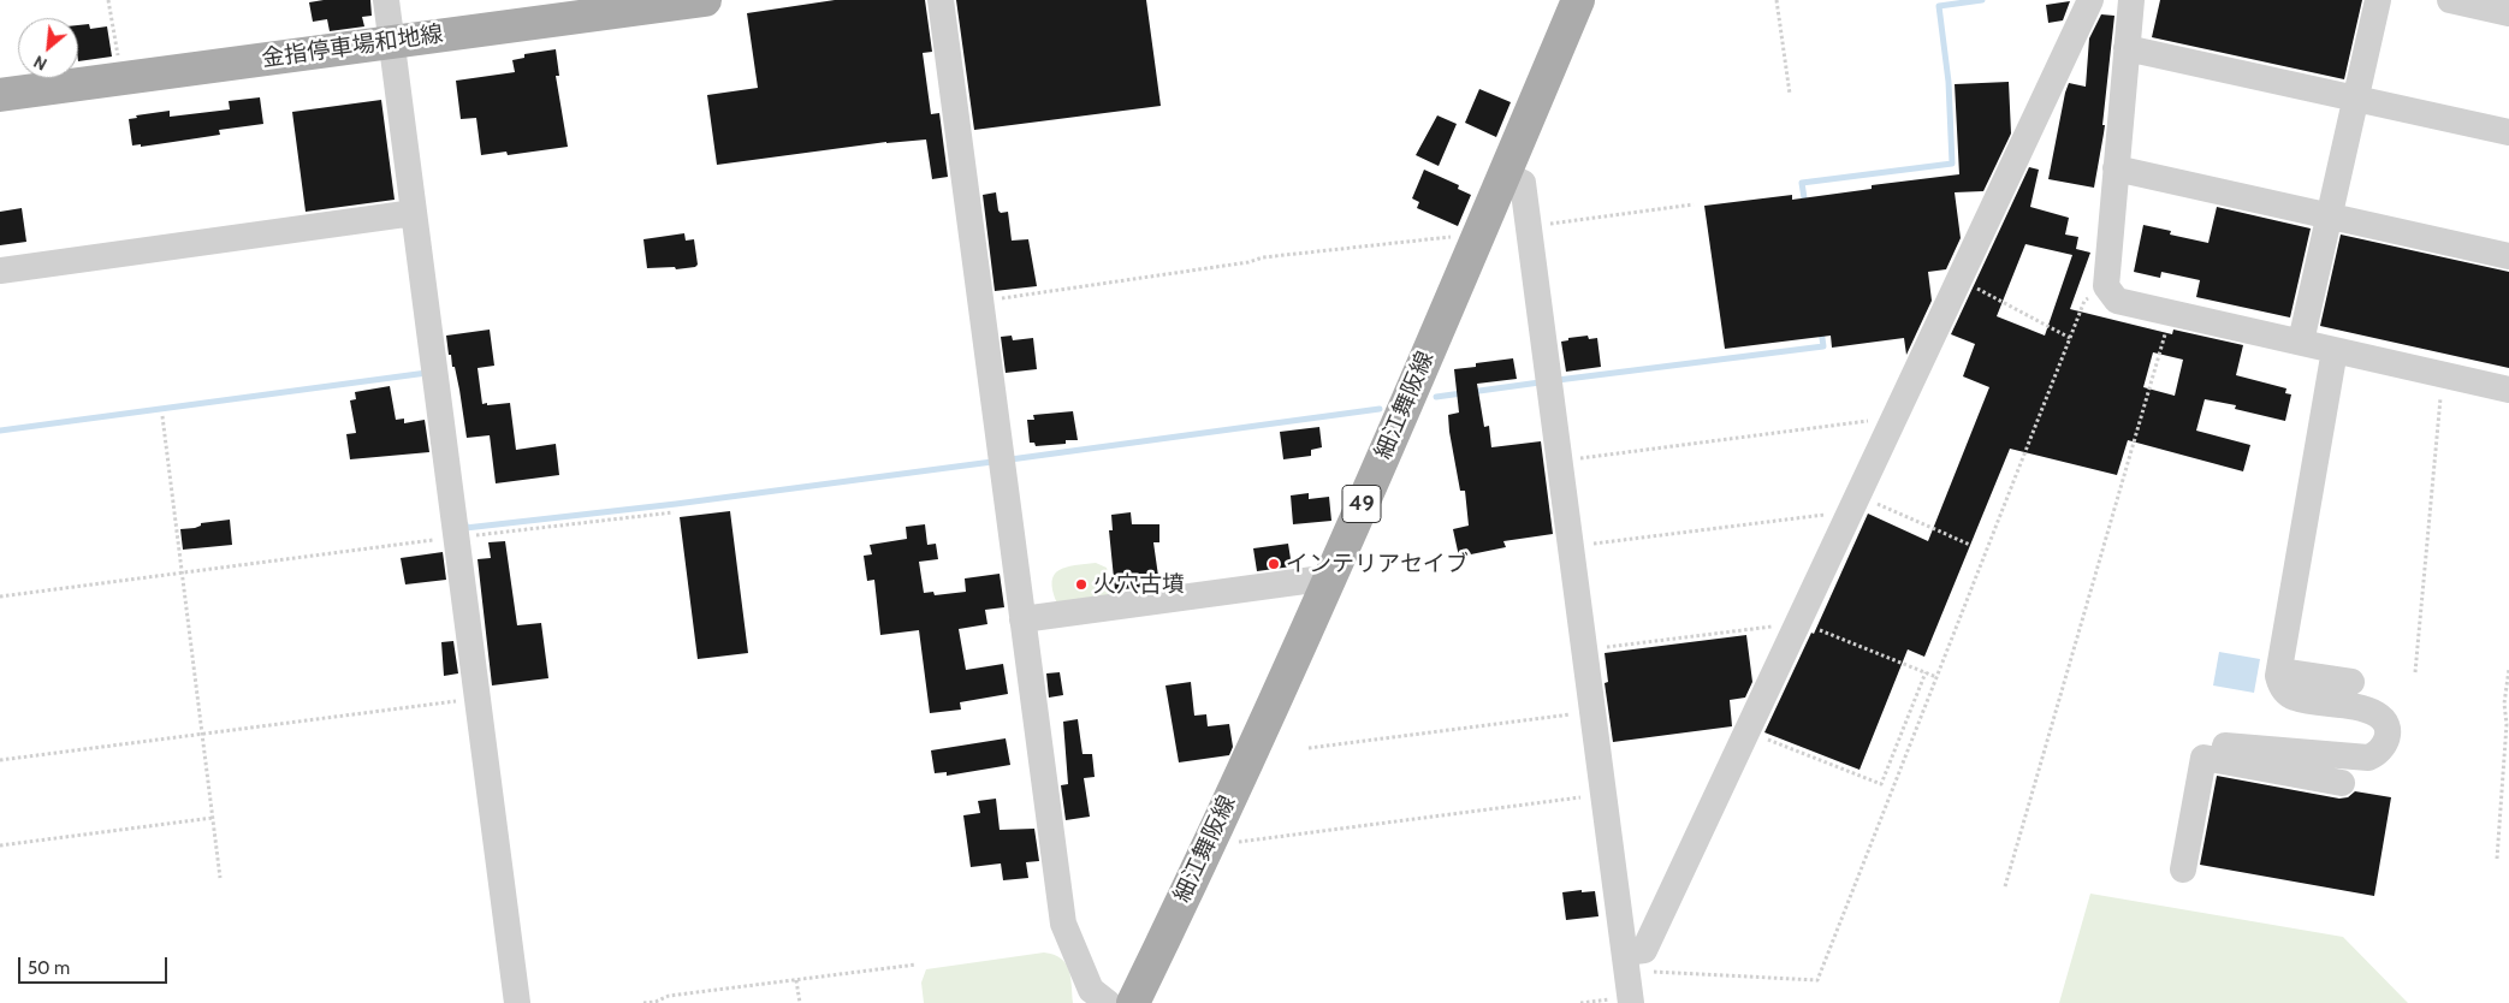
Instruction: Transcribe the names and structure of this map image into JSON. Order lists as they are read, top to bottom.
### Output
{
  "streets": {
    "main road": ["金指停車場和地線", "細江舞阪線", "49"]
  },
  "places": ["インテリアセイブ", "火穴古墳"],
  "scale_bar": "50 m",
  "north": "bottom left"
}
